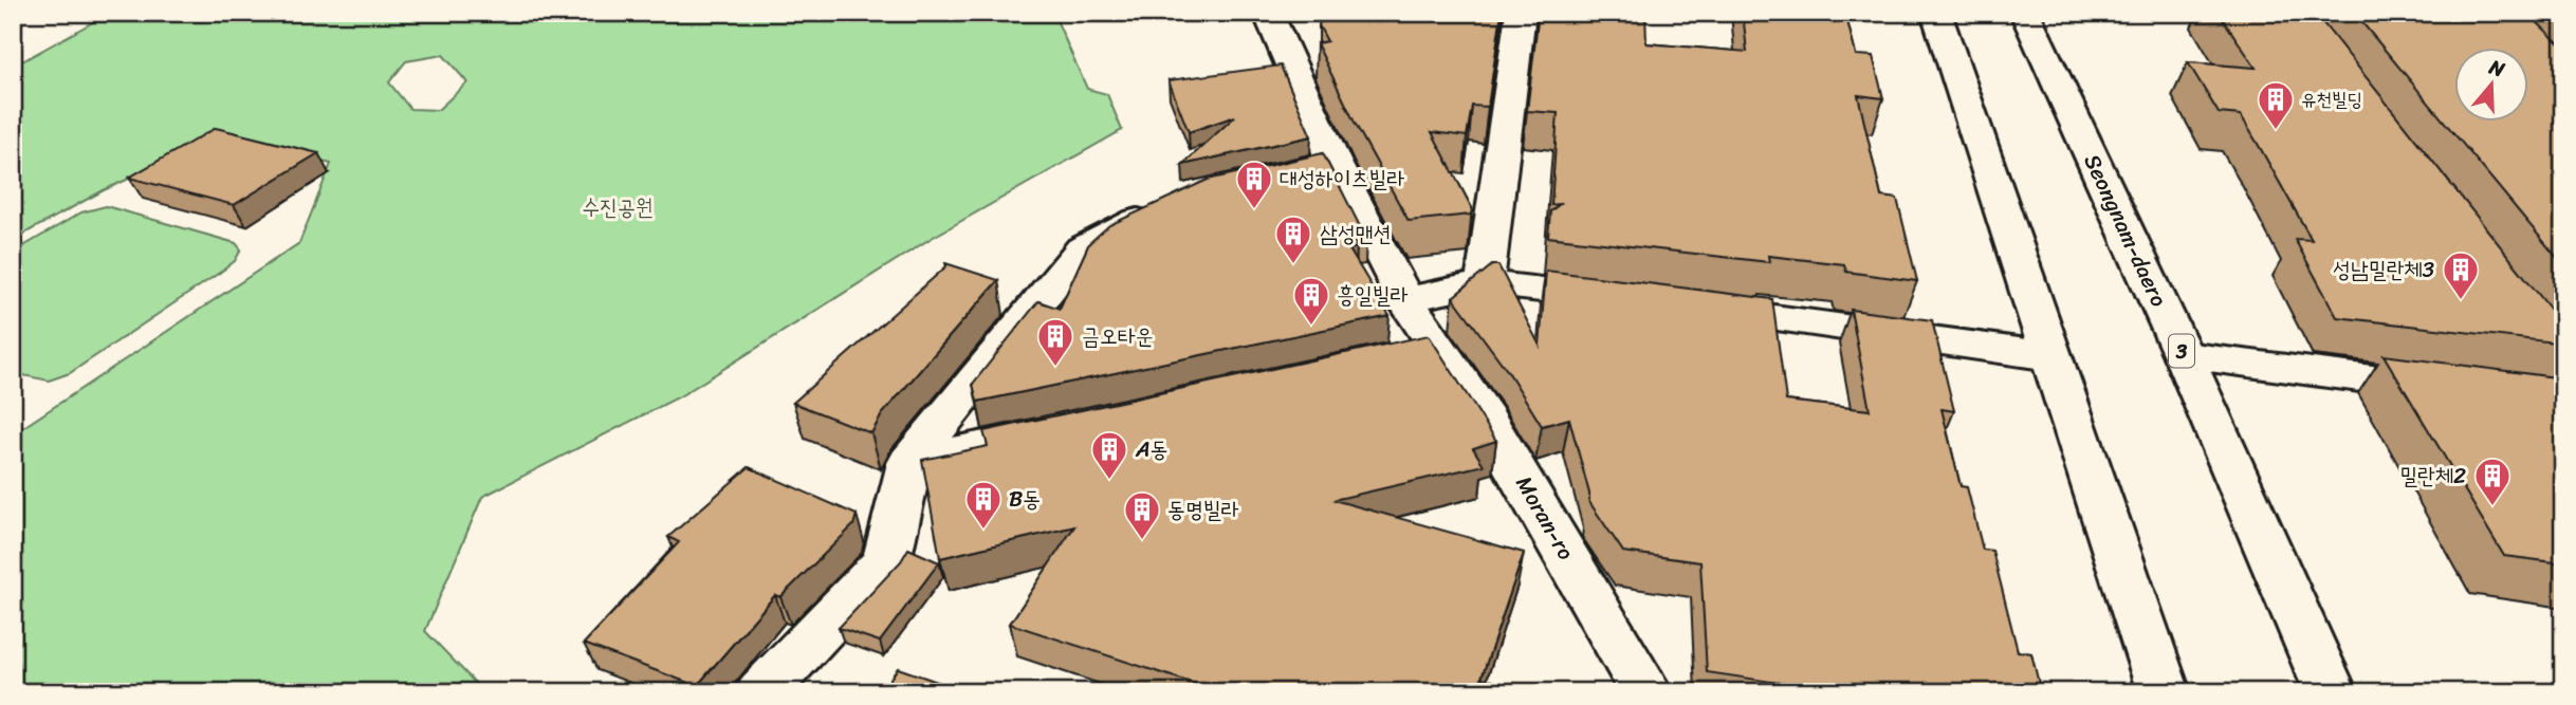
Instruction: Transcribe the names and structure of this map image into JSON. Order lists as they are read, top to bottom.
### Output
{
  "streets": {
    "street": ["Seongnam-daero", "3", "Moran-ro"]
  },
  "parks": ["수진공원"],
  "places": {
    "building": [
      "유천빌딩",
      "대성하이츠빌라",
      "삼성맨션",
      "성남밀란체3",
      "흥일빌라",
      "금오타운",
      "A동",
      "밀란체2",
      "B동",
      "동명빌라"
    ]
  },
  "north": "top"
}
